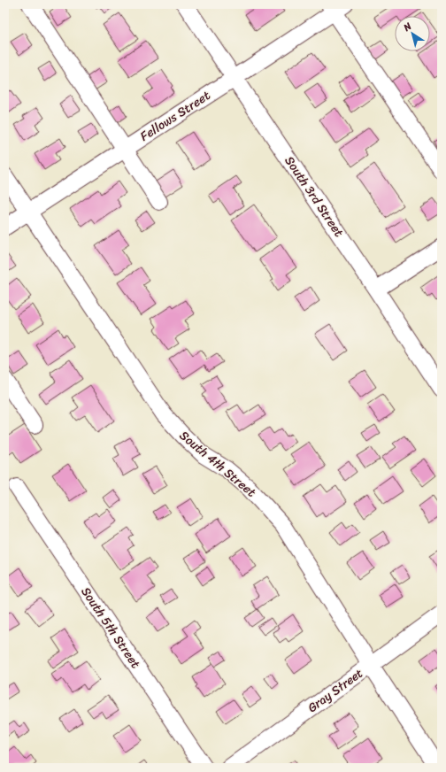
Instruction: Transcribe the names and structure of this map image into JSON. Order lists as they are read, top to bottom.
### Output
{
  "streets": {
    "street": [
      "Fellows Street",
      "South 3rd Street",
      "South 4th Street",
      "South 5th Street",
      "Gray Street"
    ]
  },
  "crossings": [
    ["Fellows Street", "South 3rd Street"],
    ["Fellows Street", "South 4th Street"],
    ["South 4th Street", "Gray Street"]
  ],
  "north": "top left"
}
